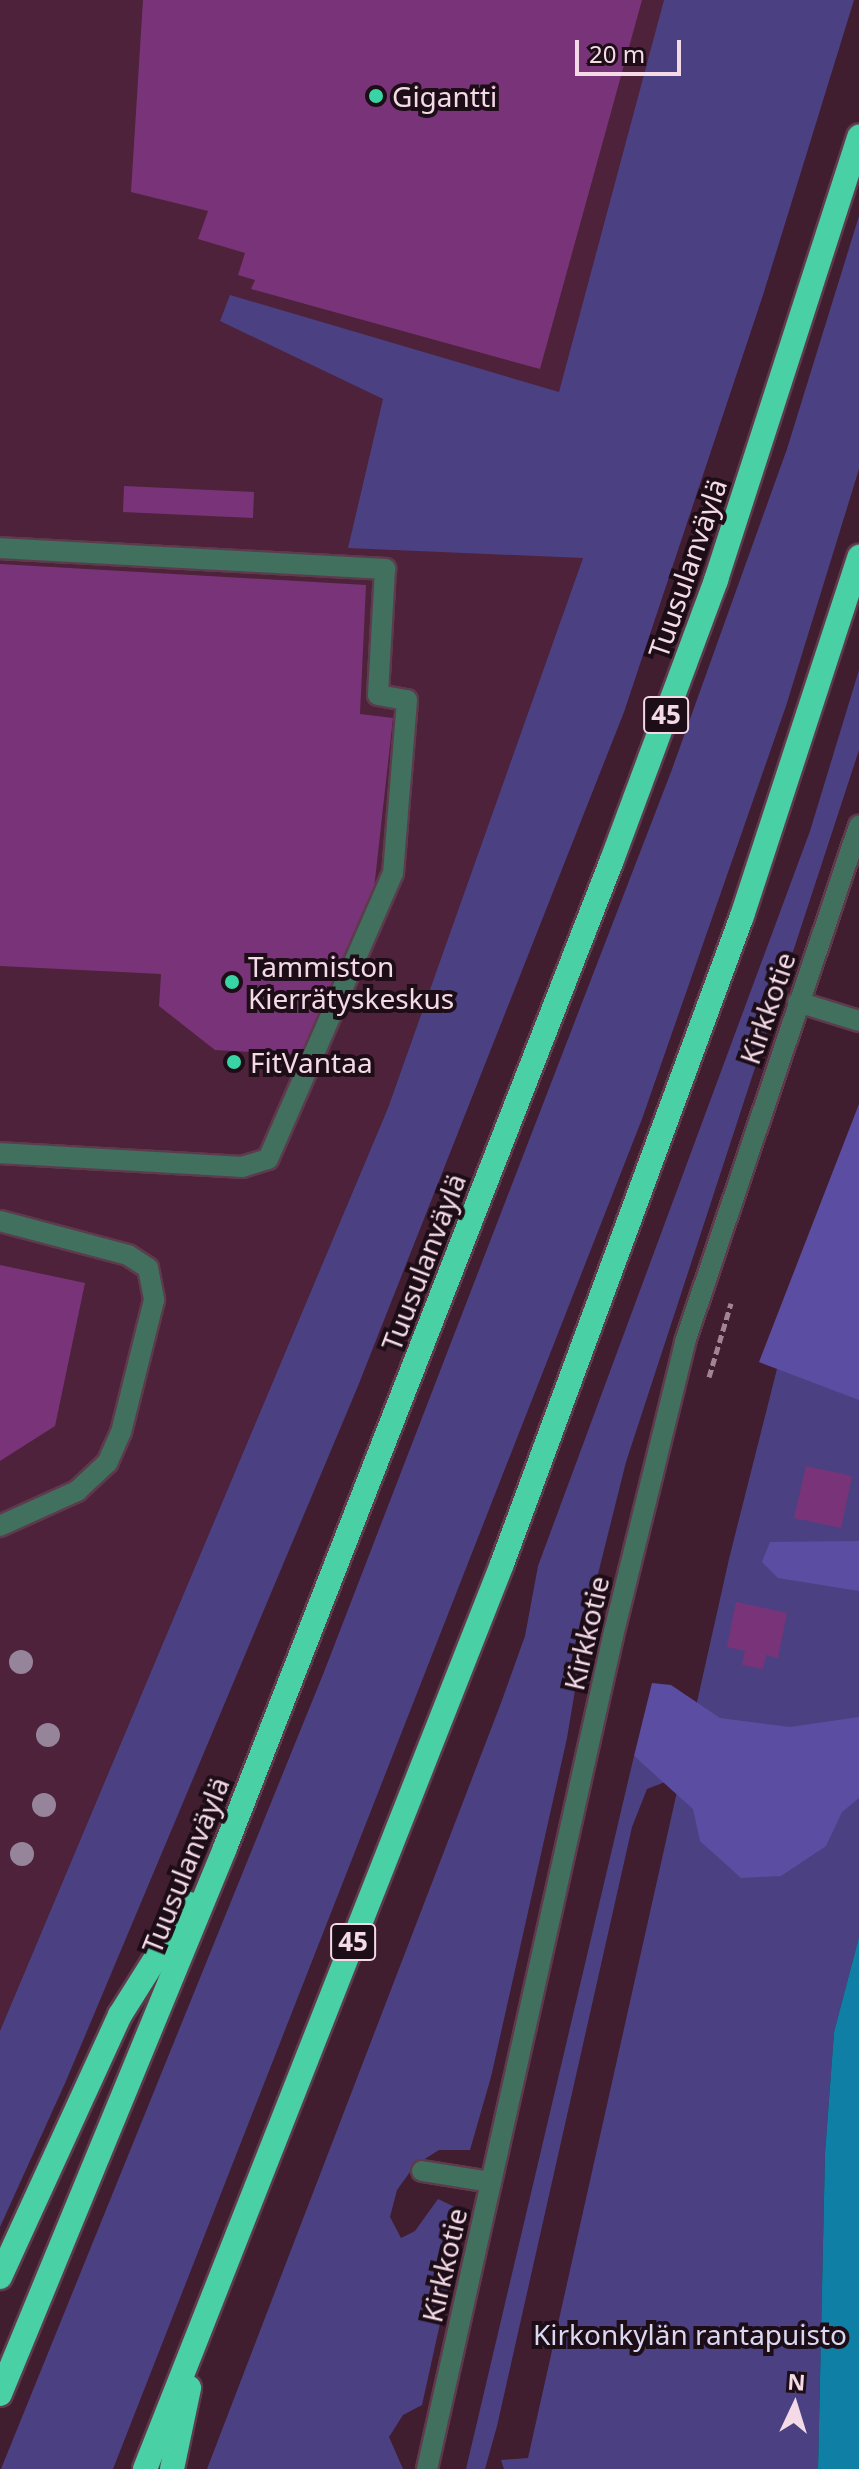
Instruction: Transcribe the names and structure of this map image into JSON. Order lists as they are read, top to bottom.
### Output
{
  "streets": {
    "highway": ["Tuusulanväylä", "45"],
    "street": ["Kirkkotie"]
  },
  "parks": ["Kirkonkylän rantapuisto"],
  "places": ["Gigantti", "Tammiston Kierrätyskeskus", "FitVantaa"],
  "scale_bar": "20 m",
  "north": "top"
}
